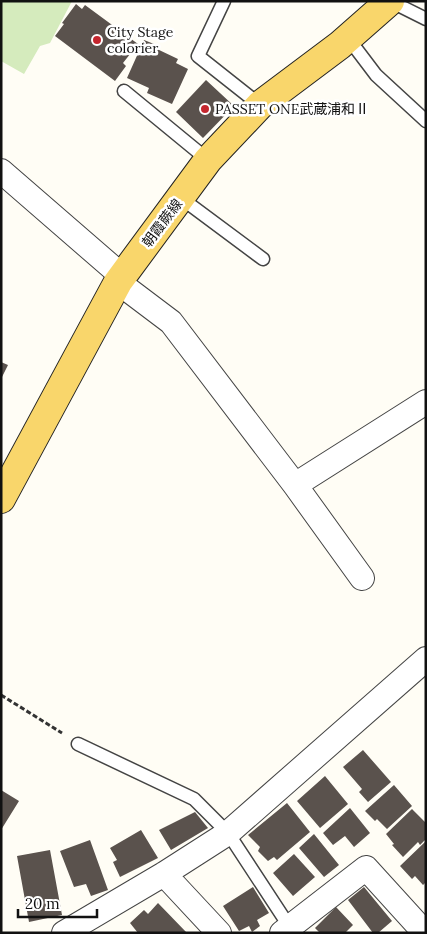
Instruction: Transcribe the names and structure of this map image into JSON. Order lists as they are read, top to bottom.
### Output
{
  "streets": {
    "main road": ["朝霞蕨線"]
  },
  "places": ["City Stage colorier", "PASSET ONE武蔵浦和Ⅱ"],
  "scale_bar": "20 m"
}
